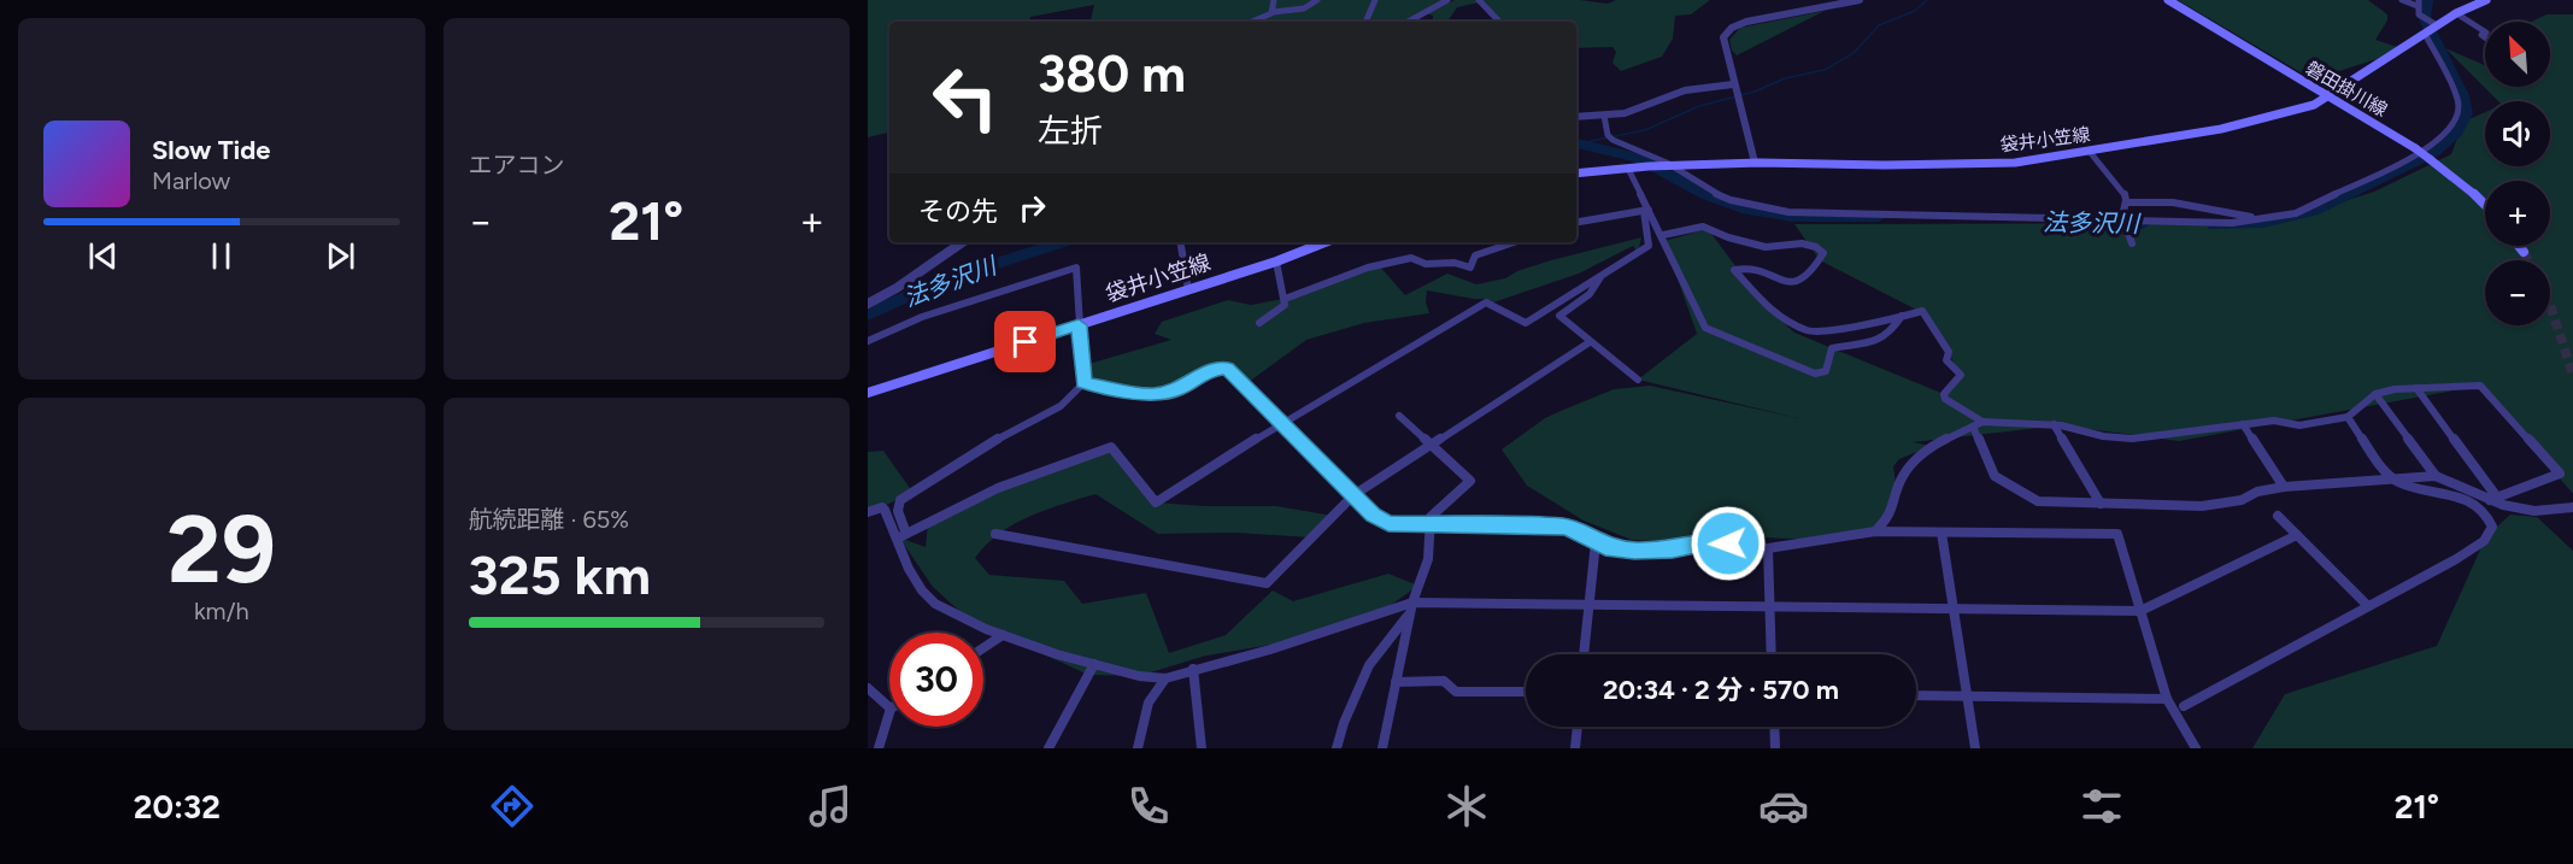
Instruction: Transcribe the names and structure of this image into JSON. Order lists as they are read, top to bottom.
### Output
{
  "streets": {
    "main road": ["磐田掛川線", "袋井小笠線"]
  },
  "crossings": [
    ["磐田掛川線", "袋井小笠線"]
  ],
  "water": ["法多沢川"],
  "north": "top left",
  "page": {
    "tile": [
      "エアコン",
      ["29", "km/h"],
      ["航続距離 · 65%", "325 km"]
    ],
    "map_buttons": ["+", "−"],
    "turn": ["380 m", "左折"],
    "song": ["Slow Tide", "Marlow"],
    "then": "その先",
    "heat": ["−", "21°", "+"],
    "limit": "30",
    "trip": "20:34 · 2 分 · 570 m",
    "tabs": ["20:32", "21°"]
  }
}
